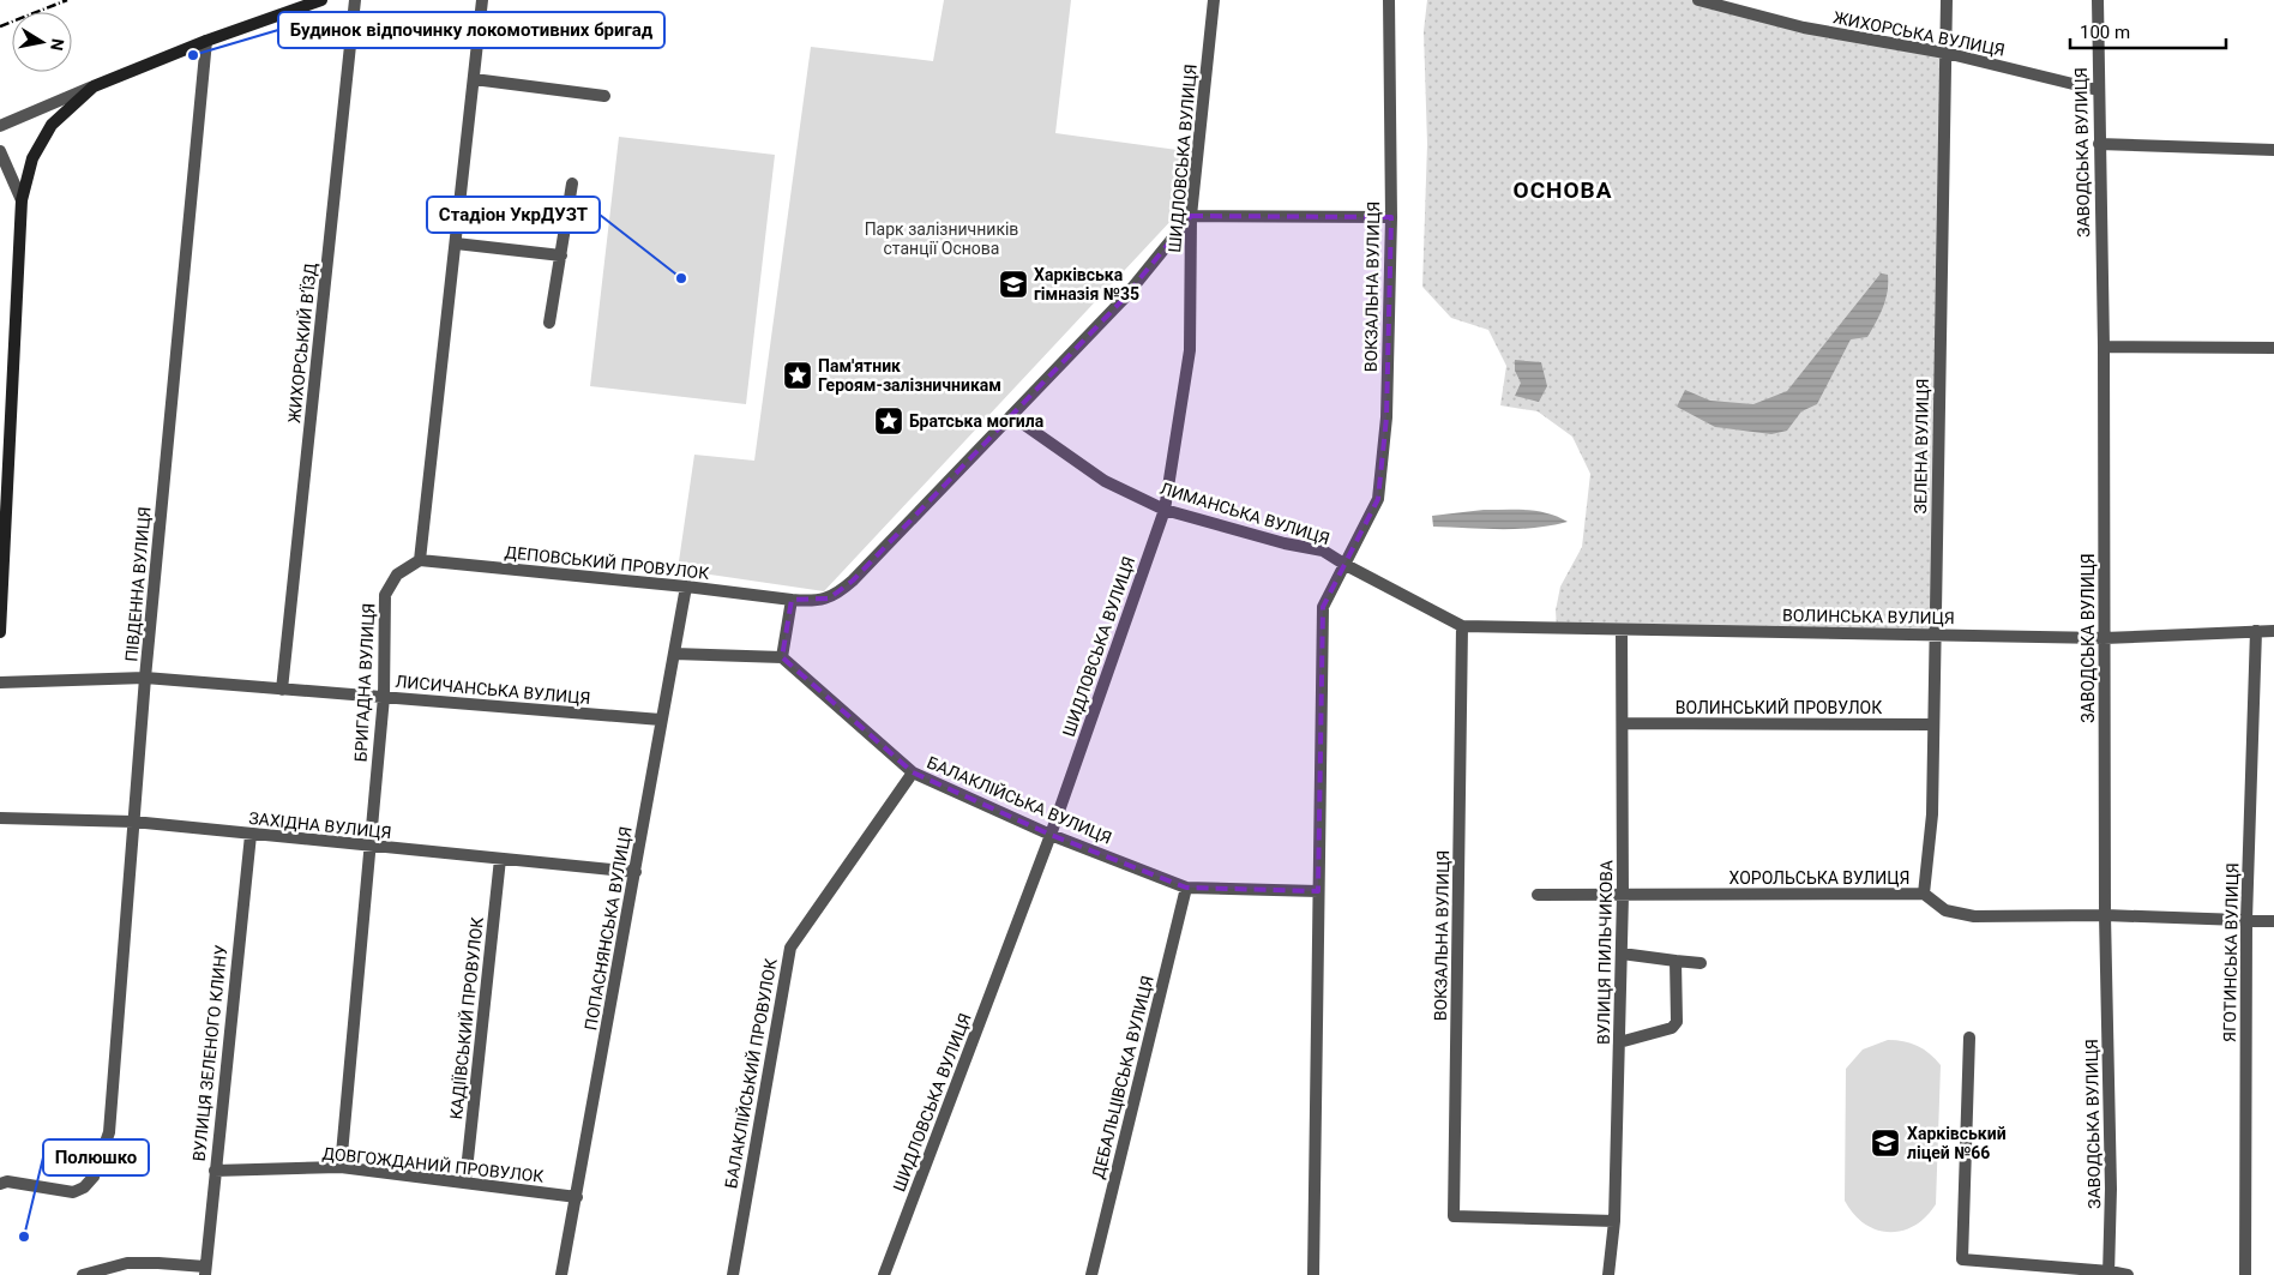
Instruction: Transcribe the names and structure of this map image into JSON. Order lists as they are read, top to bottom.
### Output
{
  "streets": {
    "street": [
      "ЖИХОРСЬКА ВУЛИЦЯ",
      "ЗАВОДСЬКА ВУЛИЦЯ",
      "ШИДЛОВСЬКА ВУЛИЦЯ",
      "ВОКЗАЛЬНА ВУЛИЦЯ",
      "ЖИХОРСЬКИЙ В’ЇЗД",
      "ЗЕЛЕНА ВУЛИЦЯ",
      "ЛИМАНСЬКА ВУЛИЦЯ",
      "ДЕПОВСЬКИЙ ПРОВУЛОК",
      "ПІВДЕННА ВУЛИЦЯ",
      "ВОЛИНСЬКА ВУЛИЦЯ",
      "БРИГАДНА ВУЛИЦЯ",
      "ЛИСИЧАНСЬКА ВУЛИЦЯ",
      "ВОЛИНСЬКИЙ ПРОВУЛОК",
      "БАЛАКЛІЙСЬКА ВУЛИЦЯ",
      "ЗАХІДНА ВУЛИЦЯ",
      "ХОРОЛЬСЬКА ВУЛИЦЯ",
      "ПОПАСНЯНСЬКА ВУЛИЦЯ",
      "ВУЛИЦЯ ПИЛЬЧИКОВА",
      "ЯГОТИНСЬКА ВУЛИЦЯ",
      "КАДІЇВСЬКИЙ ПРОВУЛОК",
      "ВУЛИЦЯ ЗЕЛЕНОГО КЛИНУ",
      "БАЛАКЛІЙСЬКИЙ ПРОВУЛОК",
      "ДЕБАЛЬЦІВСЬКА ВУЛИЦЯ",
      "ДОВГОЖДАНИЙ ПРОВУЛОК"
    ]
  },
  "crossings": [
    ["ЖИХОРСЬКА ВУЛИЦЯ", "ЗАВОДСЬКА ВУЛИЦЯ"],
    ["ЖИХОРСЬКА ВУЛИЦЯ", "ЗЕЛЕНА ВУЛИЦЯ"],
    ["ЗАВОДСЬКА ВУЛИЦЯ", "ВОЛИНСЬКА ВУЛИЦЯ"],
    ["ЗАВОДСЬКА ВУЛИЦЯ", "ХОРОЛЬСЬКА ВУЛИЦЯ"],
    ["ШИДЛОВСЬКА ВУЛИЦЯ", "ЛИМАНСЬКА ВУЛИЦЯ"],
    ["ШИДЛОВСЬКА ВУЛИЦЯ", "ДЕПОВСЬКИЙ ПРОВУЛОК"],
    ["ШИДЛОВСЬКА ВУЛИЦЯ", "БАЛАКЛІЙСЬКА ВУЛИЦЯ"],
    ["ВОКЗАЛЬНА ВУЛИЦЯ", "ЛИМАНСЬКА ВУЛИЦЯ"],
    ["ВОКЗАЛЬНА ВУЛИЦЯ", "ВОЛИНСЬКА ВУЛИЦЯ"],
    ["ВОКЗАЛЬНА ВУЛИЦЯ", "БАЛАКЛІЙСЬКА ВУЛИЦЯ"],
    ["ВОКЗАЛЬНА ВУЛИЦЯ", "ВУЛИЦЯ ПИЛЬЧИКОВА"],
    ["ЖИХОРСЬКИЙ В’ЇЗД", "ЛИСИЧАНСЬКА ВУЛИЦЯ"],
    ["ЗЕЛЕНА ВУЛИЦЯ", "ВОЛИНСЬКА ВУЛИЦЯ"],
    ["ЗЕЛЕНА ВУЛИЦЯ", "ВОЛИНСЬКИЙ ПРОВУЛОК"],
    ["ЗЕЛЕНА ВУЛИЦЯ", "ХОРОЛЬСЬКА ВУЛИЦЯ"],
    ["ЛИМАНСЬКА ВУЛИЦЯ", "ДЕПОВСЬКИЙ ПРОВУЛОК"],
    ["ДЕПОВСЬКИЙ ПРОВУЛОК", "БРИГАДНА ВУЛИЦЯ"],
    ["ДЕПОВСЬКИЙ ПРОВУЛОК", "ПОПАСНЯНСЬКА ВУЛИЦЯ"],
    ["ПІВДЕННА ВУЛИЦЯ", "ЛИСИЧАНСЬКА ВУЛИЦЯ"],
    ["ПІВДЕННА ВУЛИЦЯ", "ЗАХІДНА ВУЛИЦЯ"],
    ["ВОЛИНСЬКА ВУЛИЦЯ", "ВУЛИЦЯ ПИЛЬЧИКОВА"],
    ["ВОЛИНСЬКА ВУЛИЦЯ", "ЯГОТИНСЬКА ВУЛИЦЯ"],
    ["БРИГАДНА ВУЛИЦЯ", "ЛИСИЧАНСЬКА ВУЛИЦЯ"],
    ["БРИГАДНА ВУЛИЦЯ", "ЗАХІДНА ВУЛИЦЯ"],
    ["БРИГАДНА ВУЛИЦЯ", "ДОВГОЖДАНИЙ ПРОВУЛОК"],
    ["ЛИСИЧАНСЬКА ВУЛИЦЯ", "ПОПАСНЯНСЬКА ВУЛИЦЯ"],
    ["ВОЛИНСЬКИЙ ПРОВУЛОК", "ВУЛИЦЯ ПИЛЬЧИКОВА"],
    ["БАЛАКЛІЙСЬКА ВУЛИЦЯ", "БАЛАКЛІЙСЬКИЙ ПРОВУЛОК"],
    ["БАЛАКЛІЙСЬКА ВУЛИЦЯ", "ДЕБАЛЬЦІВСЬКА ВУЛИЦЯ"],
    ["ЗАХІДНА ВУЛИЦЯ", "ПОПАСНЯНСЬКА ВУЛИЦЯ"],
    ["ЗАХІДНА ВУЛИЦЯ", "КАДІЇВСЬКИЙ ПРОВУЛОК"],
    ["ЗАХІДНА ВУЛИЦЯ", "ВУЛИЦЯ ЗЕЛЕНОГО КЛИНУ"],
    ["ХОРОЛЬСЬКА ВУЛИЦЯ", "ВУЛИЦЯ ПИЛЬЧИКОВА"],
    ["ХОРОЛЬСЬКА ВУЛИЦЯ", "ЯГОТИНСЬКА ВУЛИЦЯ"],
    ["ПОПАСНЯНСЬКА ВУЛИЦЯ", "ДОВГОЖДАНИЙ ПРОВУЛОК"],
    ["КАДІЇВСЬКИЙ ПРОВУЛОК", "ДОВГОЖДАНИЙ ПРОВУЛОК"],
    ["ВУЛИЦЯ ЗЕЛЕНОГО КЛИНУ", "ДОВГОЖДАНИЙ ПРОВУЛОК"]
  ],
  "districts": ["ОСНОВА"],
  "parks": ["Парк залізничників станції Основа"],
  "places": {
    "other": ["Будинок відпочинку локомотивних бригад", "Стадіон УкрДУЗТ", "Полюшко"],
    "school or university": ["Харківська гімназія №35", "Харківський ліцей №66"],
    "place": ["Пам'ятник Героям-залізничникам", "Братська могила"]
  },
  "scale_bar": "100 m",
  "north": "right"
}
